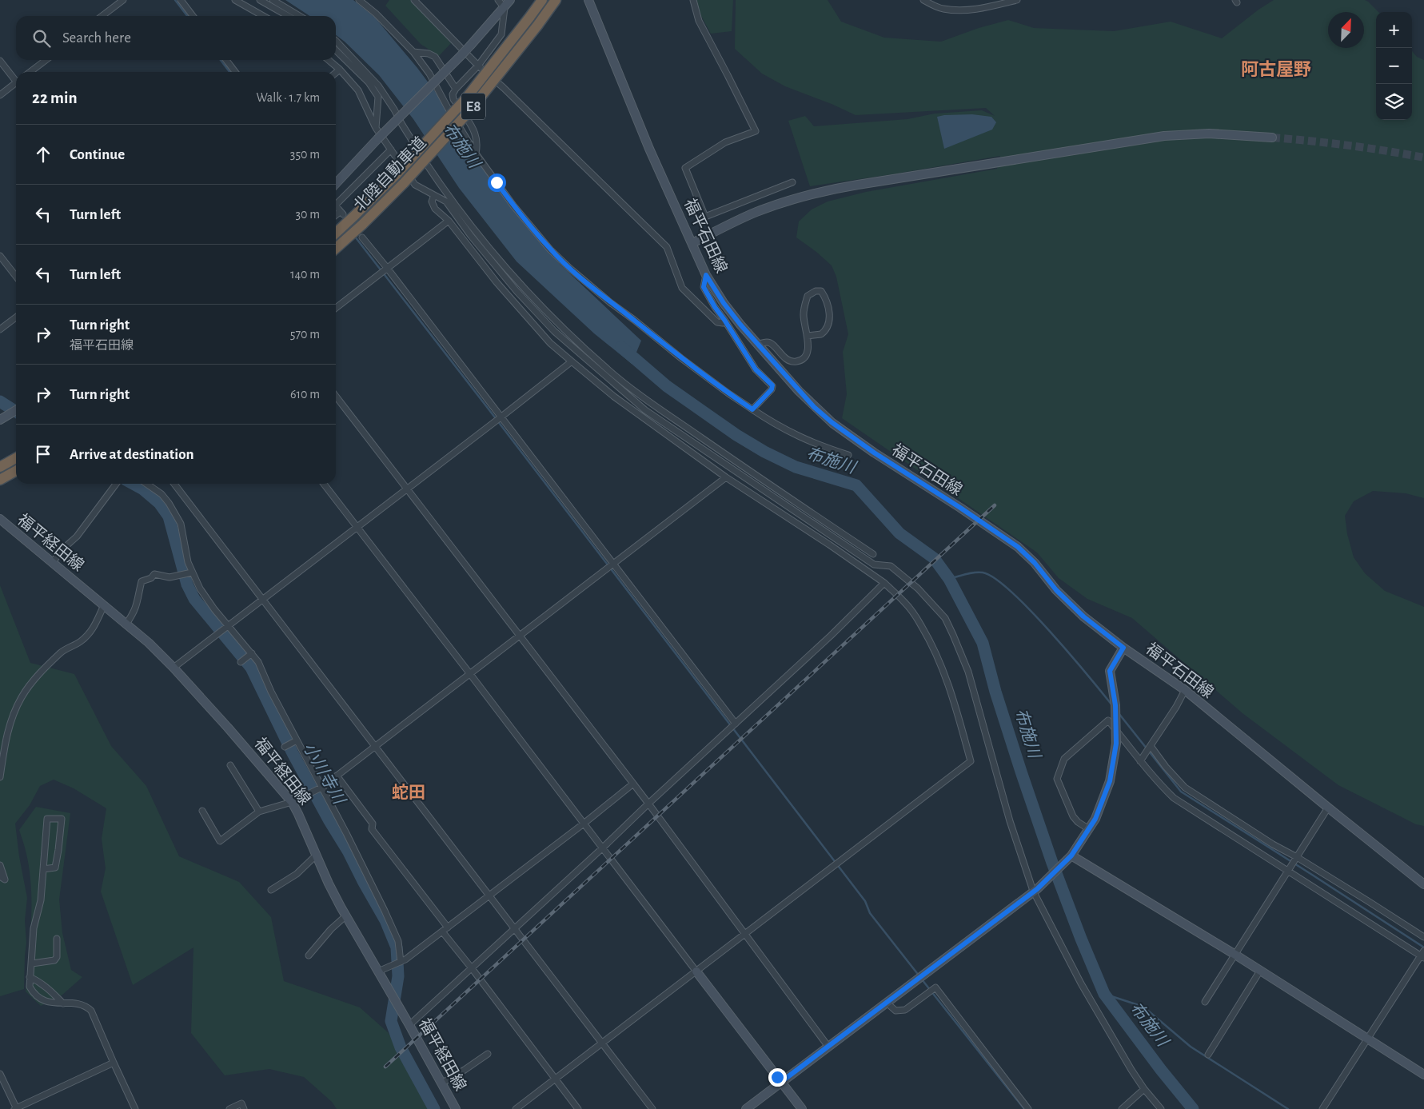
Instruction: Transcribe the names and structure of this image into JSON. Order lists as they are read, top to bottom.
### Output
{
  "streets": {
    "highway": ["E8", "北陸自動車道"],
    "street": ["福平石田線", "福平経田線"]
  },
  "districts": ["阿古屋野", "蛇田"],
  "water": ["布施川", "小川寺川"],
  "north": "top right",
  "page": {
    "map_buttons": ["+", "−"],
    "search": "Search here",
    "heading": ["22 min", "Walk · 1.7 km"],
    "list": [
      ["Continue", "350 m"],
      ["Turn left", "30 m"],
      ["Turn left", "140 m"],
      ["Turn right", "福平石田線", "570 m"],
      ["Turn right", "610 m"],
      "Arrive at destination"
    ]
  }
}
